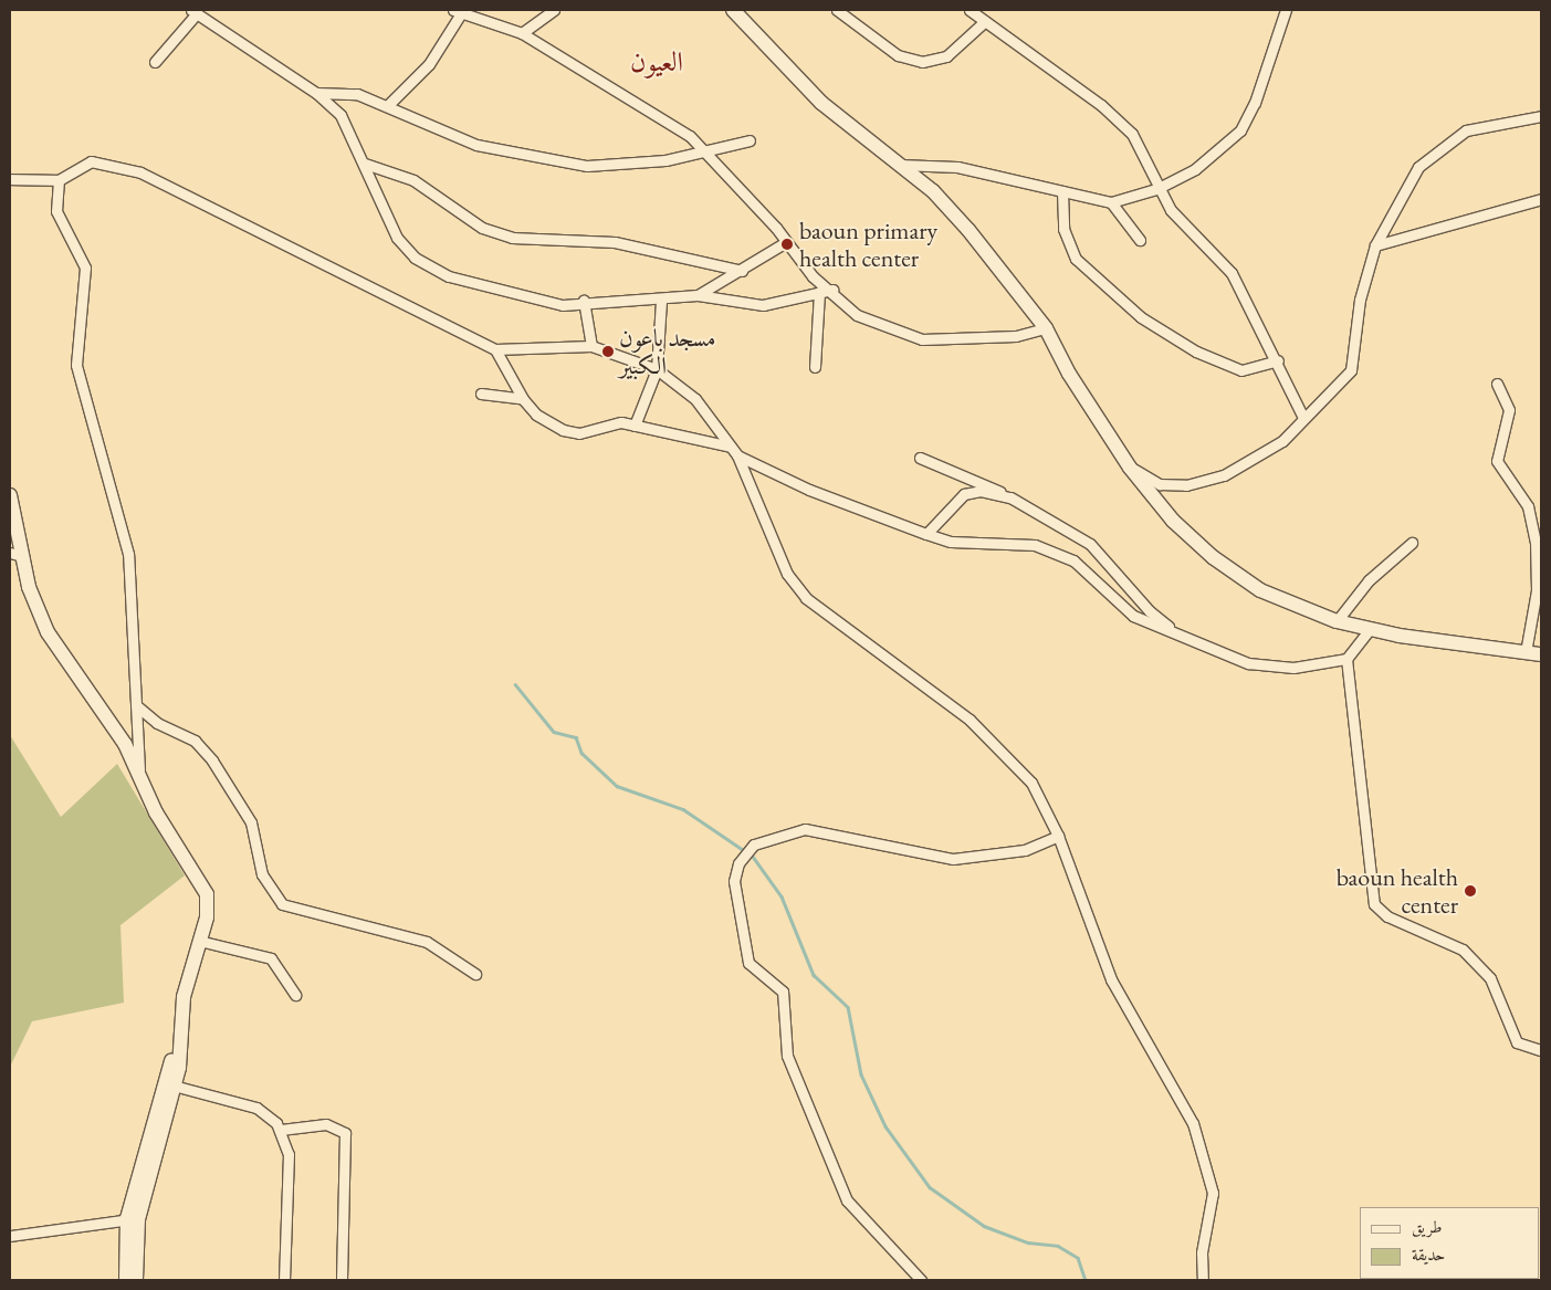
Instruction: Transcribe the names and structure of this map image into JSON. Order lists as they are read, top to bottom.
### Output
{
  "districts": ["العيون"],
  "places": ["baoun primary health center", "مسجد باعون الكبير", "baoun health center"],
  "legend": ["طريق", "حديقة"]
}
